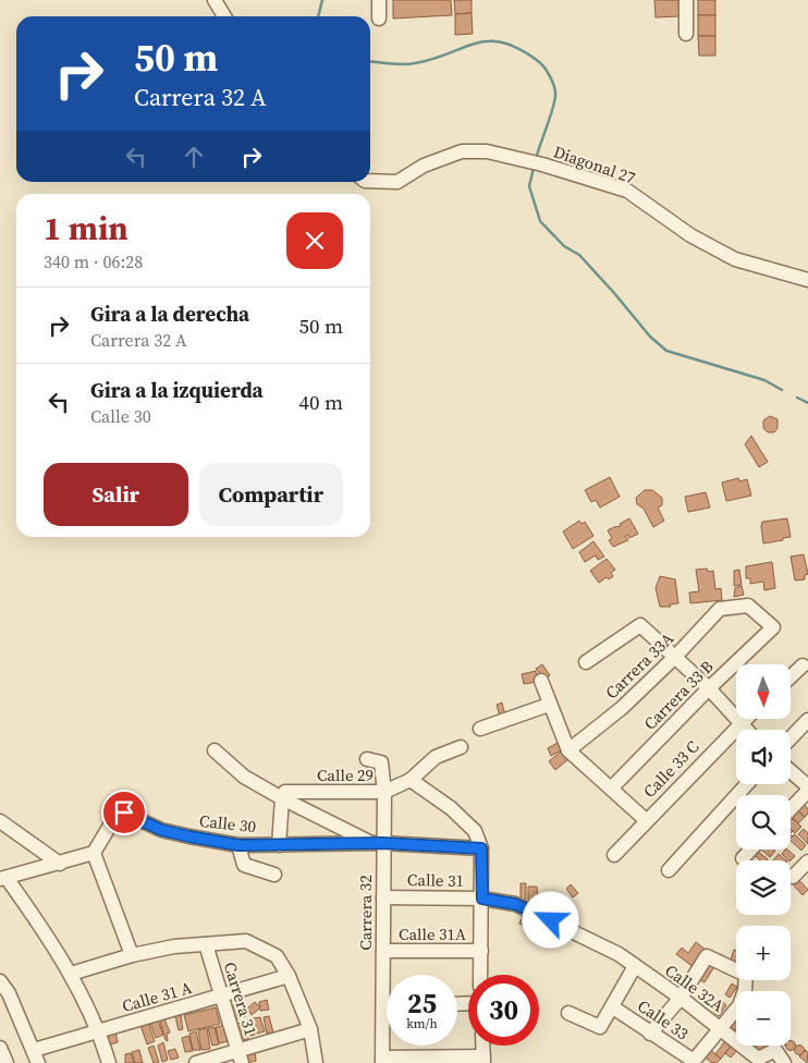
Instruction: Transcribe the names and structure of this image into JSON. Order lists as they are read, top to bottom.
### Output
{
  "streets": {
    "street": [
      "Diagonal 27",
      "Carrera 33A",
      "Carrera 33 B",
      "Calle 33 C",
      "Calle 29",
      "Calle 30",
      "Calle 31",
      "Carrera 32",
      "Calle 31A",
      "Calle 32A",
      "Calle 31 A",
      "Carrera 31",
      "Calle 33"
    ]
  },
  "crossings": [
    ["Carrera 33A", "Carrera 33 B"],
    ["Calle 29", "Carrera 32"],
    ["Calle 30", "Carrera 32"],
    ["Calle 31", "Carrera 32"],
    ["Calle 31", "Calle 32A"],
    ["Carrera 32", "Calle 31A"],
    ["Calle 32A", "Calle 33"],
    ["Calle 31 A", "Carrera 31"]
  ],
  "north": "bottom",
  "page": {
    "turn": ["50 m", "Carrera 32 A"],
    "heading": ["1 min", "340 m · 06:28"],
    "list": [
      {
        "name": "Gira a la derecha",
        "note": "Carrera 32 A",
        "value": "50 m"
      },
      {
        "name": "Gira a la izquierda",
        "note": "Calle 30",
        "value": "40 m"
      }
    ],
    "buttons": ["Salir", "Compartir"],
    "map_buttons": ["+", "−"],
    "speed": "25 km/h",
    "limit": "30"
  }
}
